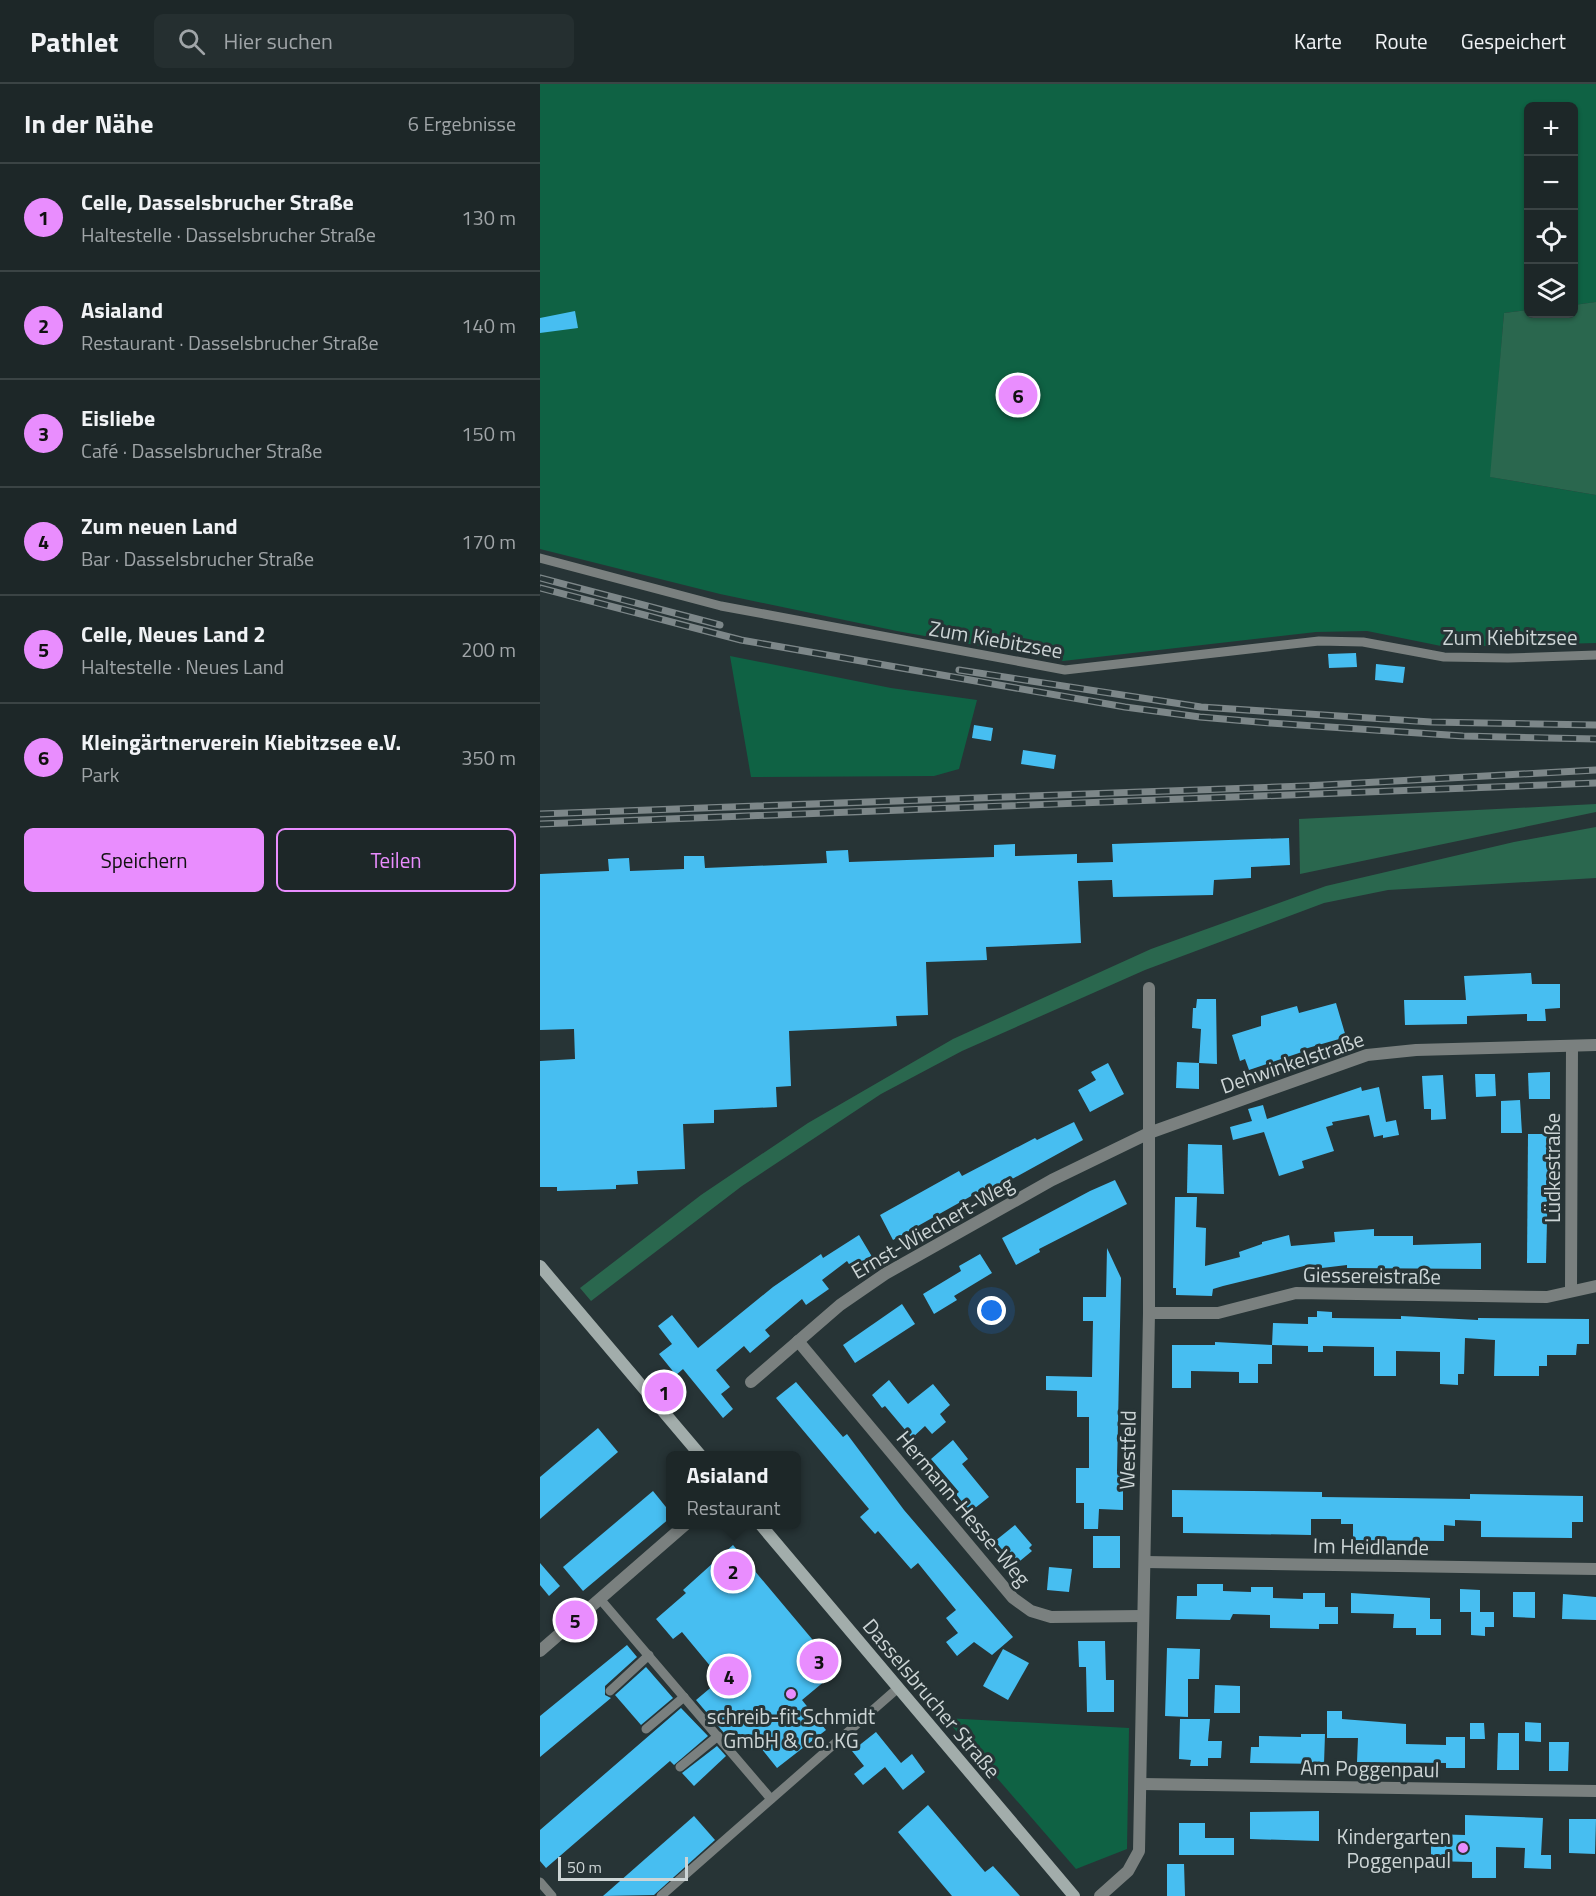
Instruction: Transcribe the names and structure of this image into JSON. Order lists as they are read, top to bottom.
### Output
{
  "streets": {
    "street": [
      "Dehwinkelstraße",
      "Lüdkestraße",
      "Ernst-Wiechert-Weg",
      "Giessereistraße",
      "Westfeld",
      "Hermann-Hesse-Weg",
      "Im Heidlande",
      "Dasselsbrucher Straße",
      "Am Poggenpaul"
    ],
    "lane": ["Zum Kiebitzsee"]
  },
  "crossings": [
    ["Dehwinkelstraße", "Lüdkestraße"],
    ["Dehwinkelstraße", "Ernst-Wiechert-Weg"],
    ["Dehwinkelstraße", "Westfeld"],
    ["Lüdkestraße", "Giessereistraße"],
    ["Ernst-Wiechert-Weg", "Westfeld"],
    ["Ernst-Wiechert-Weg", "Hermann-Hesse-Weg"],
    ["Giessereistraße", "Westfeld"],
    ["Westfeld", "Hermann-Hesse-Weg"],
    ["Westfeld", "Im Heidlande"],
    ["Westfeld", "Am Poggenpaul"]
  ],
  "places": ["schreib-fit Schmidt GmbH & Co. KG", "Kindergarten Poggenpaul"],
  "scale_bar": "50 m",
  "page": {
    "header": "Pathlet",
    "search": "Hier suchen",
    "nav": ["Karte", "Route", "Gespeichert"],
    "heading": ["In der Nähe", "6 Ergebnisse"],
    "map_buttons": ["+", "−"],
    "list": [
      {
        "mark": "1",
        "name": "Celle, Dasselsbrucher Straße",
        "note": "Haltestelle · Dasselsbrucher Straße",
        "value": "130 m"
      },
      {
        "mark": "2",
        "name": "Asialand",
        "note": "Restaurant · Dasselsbrucher Straße",
        "value": "140 m"
      },
      {
        "mark": "3",
        "name": "Eisliebe",
        "note": "Café · Dasselsbrucher Straße",
        "value": "150 m"
      },
      {
        "mark": "4",
        "name": "Zum neuen Land",
        "note": "Bar · Dasselsbrucher Straße",
        "value": "170 m"
      },
      {
        "mark": "5",
        "name": "Celle, Neues Land 2",
        "note": "Haltestelle · Neues Land",
        "value": "200 m"
      },
      {
        "mark": "6",
        "name": "Kleingärtnerverein Kiebitzsee e.V.",
        "note": "Park",
        "value": "350 m"
      }
    ],
    "pins": [
      "6",
      "1",
      "2",
      "5",
      "3",
      "4"
    ],
    "buttons": ["Speichern", "Teilen"],
    "popup": ["Asialand", "Restaurant"],
    "scale": "50 m"
  }
}
